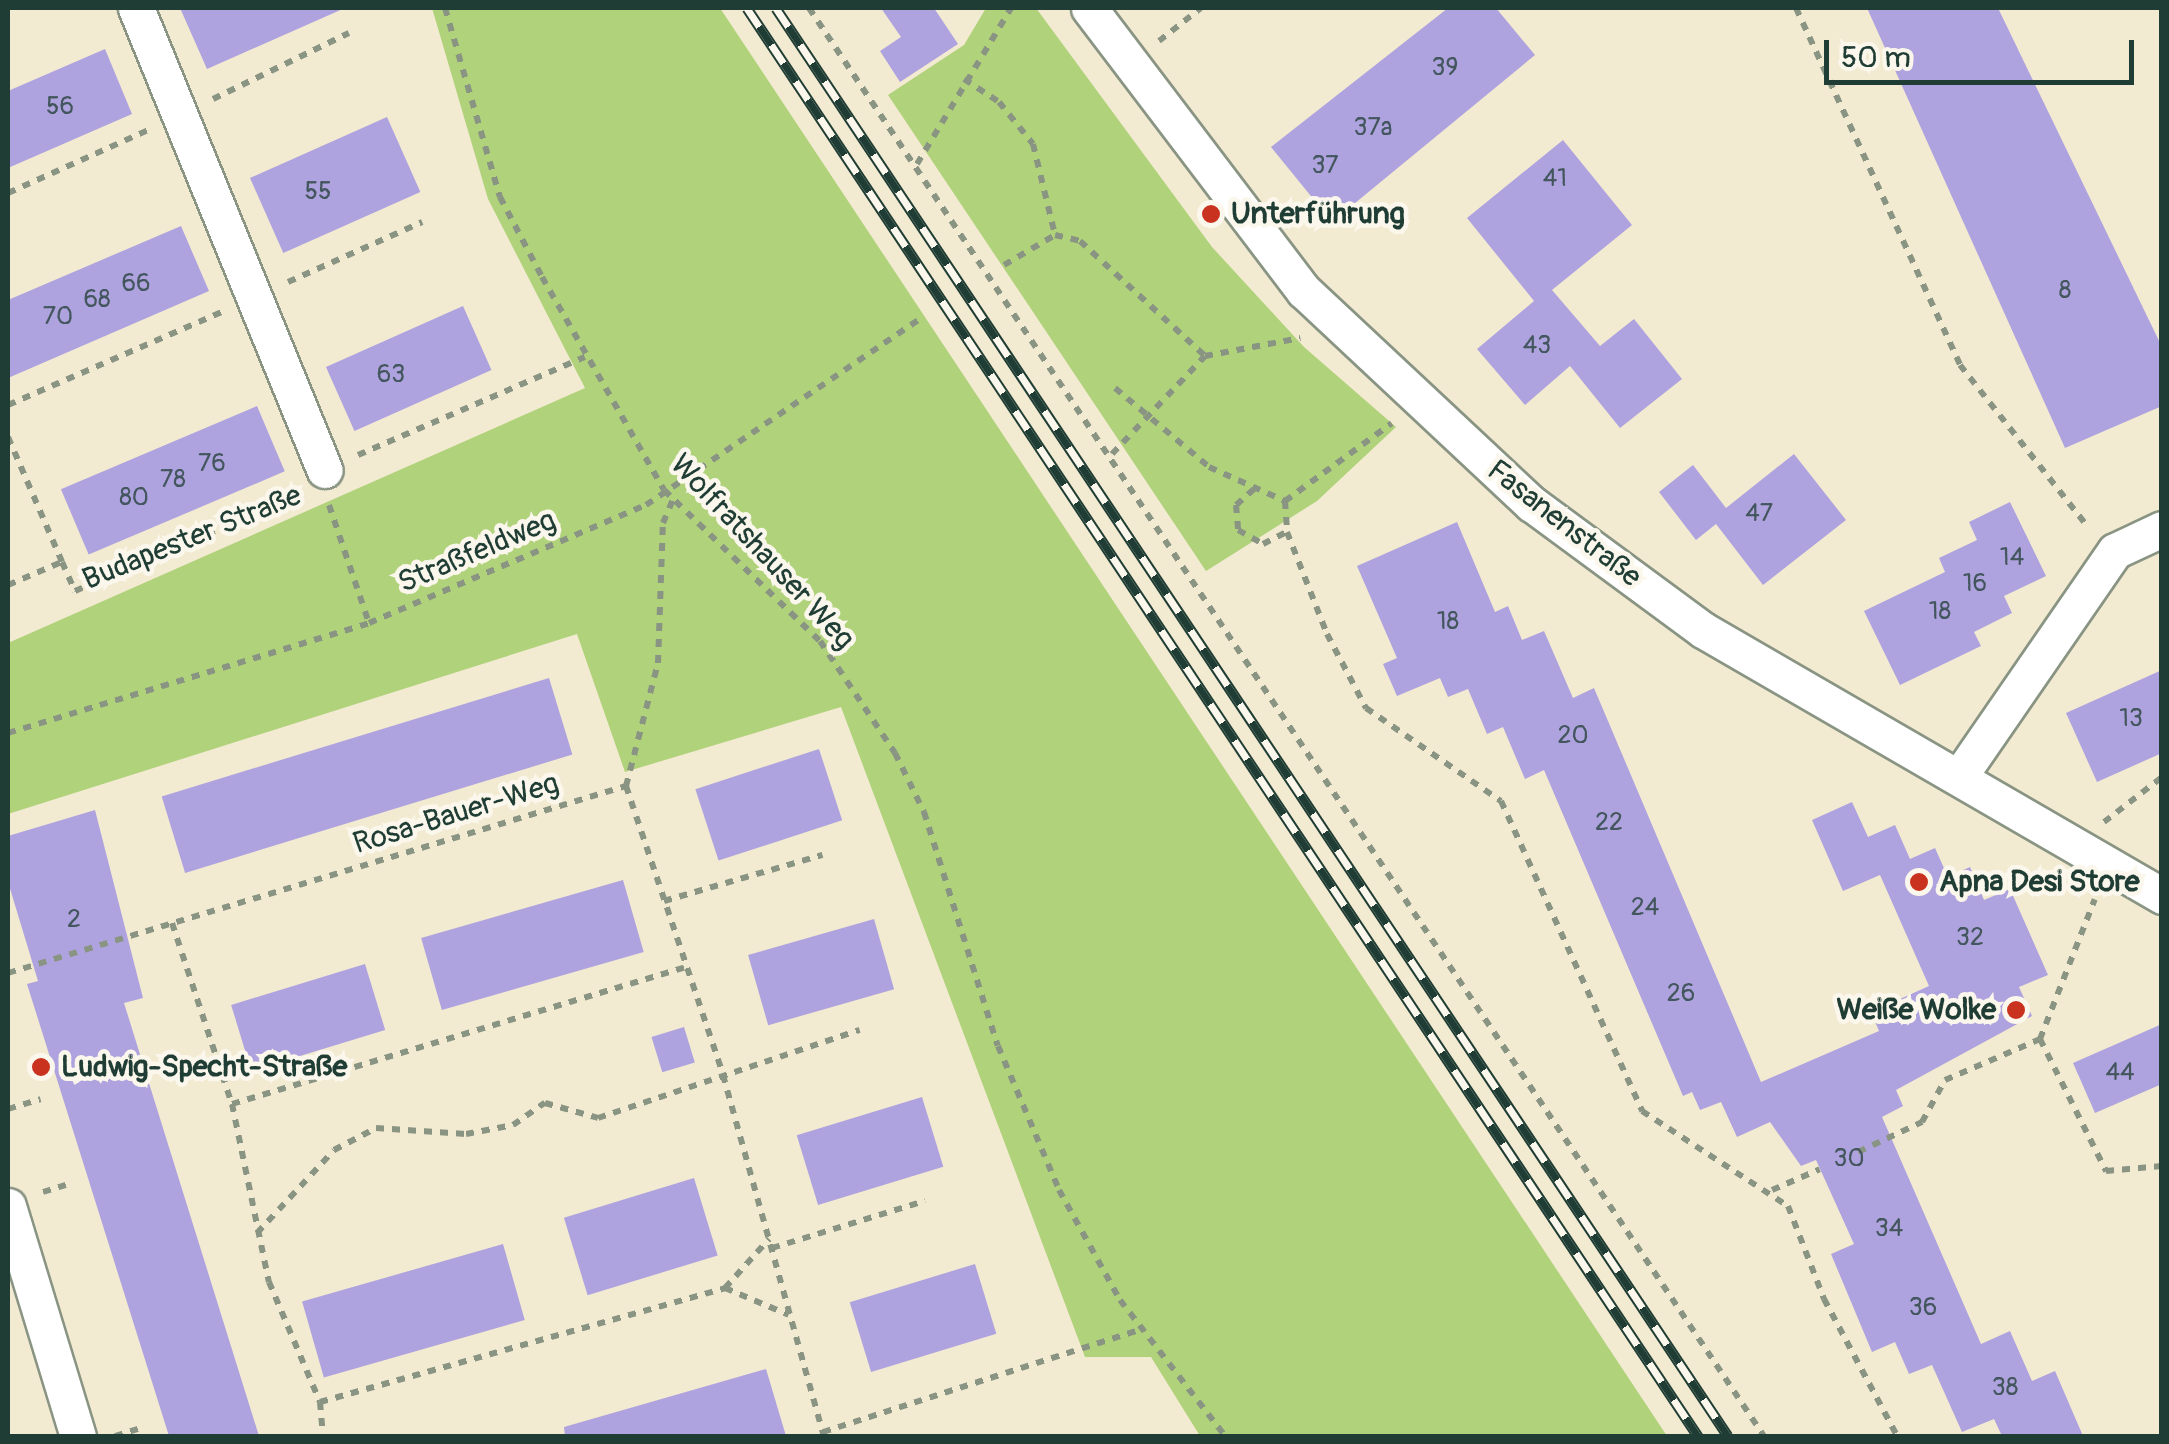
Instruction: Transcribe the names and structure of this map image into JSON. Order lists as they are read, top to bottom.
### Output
{
  "streets": {
    "street": ["Fasanenstraße", "Budapester Straße"],
    "path": ["Straßfeldweg", "Wolfratshauser Weg", "Rosa-Bauer-Weg"]
  },
  "crossings": [
    ["Budapester Straße", "Wolfratshauser Weg"],
    ["Straßfeldweg", "Wolfratshauser Weg"]
  ],
  "places": [
    "Unterführung",
    "Apna Desi Store",
    "Weiße Wolke",
    "Ludwig-Specht-Straße"
  ],
  "house_numbers": [
    "39",
    "56",
    "37a",
    "37",
    "41",
    "55",
    "66",
    "8",
    "68",
    "70",
    "43",
    "63",
    "76",
    "78",
    "80",
    "47",
    "14",
    "16",
    "18",
    "18",
    "13",
    "20",
    "22",
    "24",
    "2",
    "32",
    "26",
    "44",
    "30",
    "34",
    "36",
    "38"
  ],
  "scale_bar": "50 m"
}
